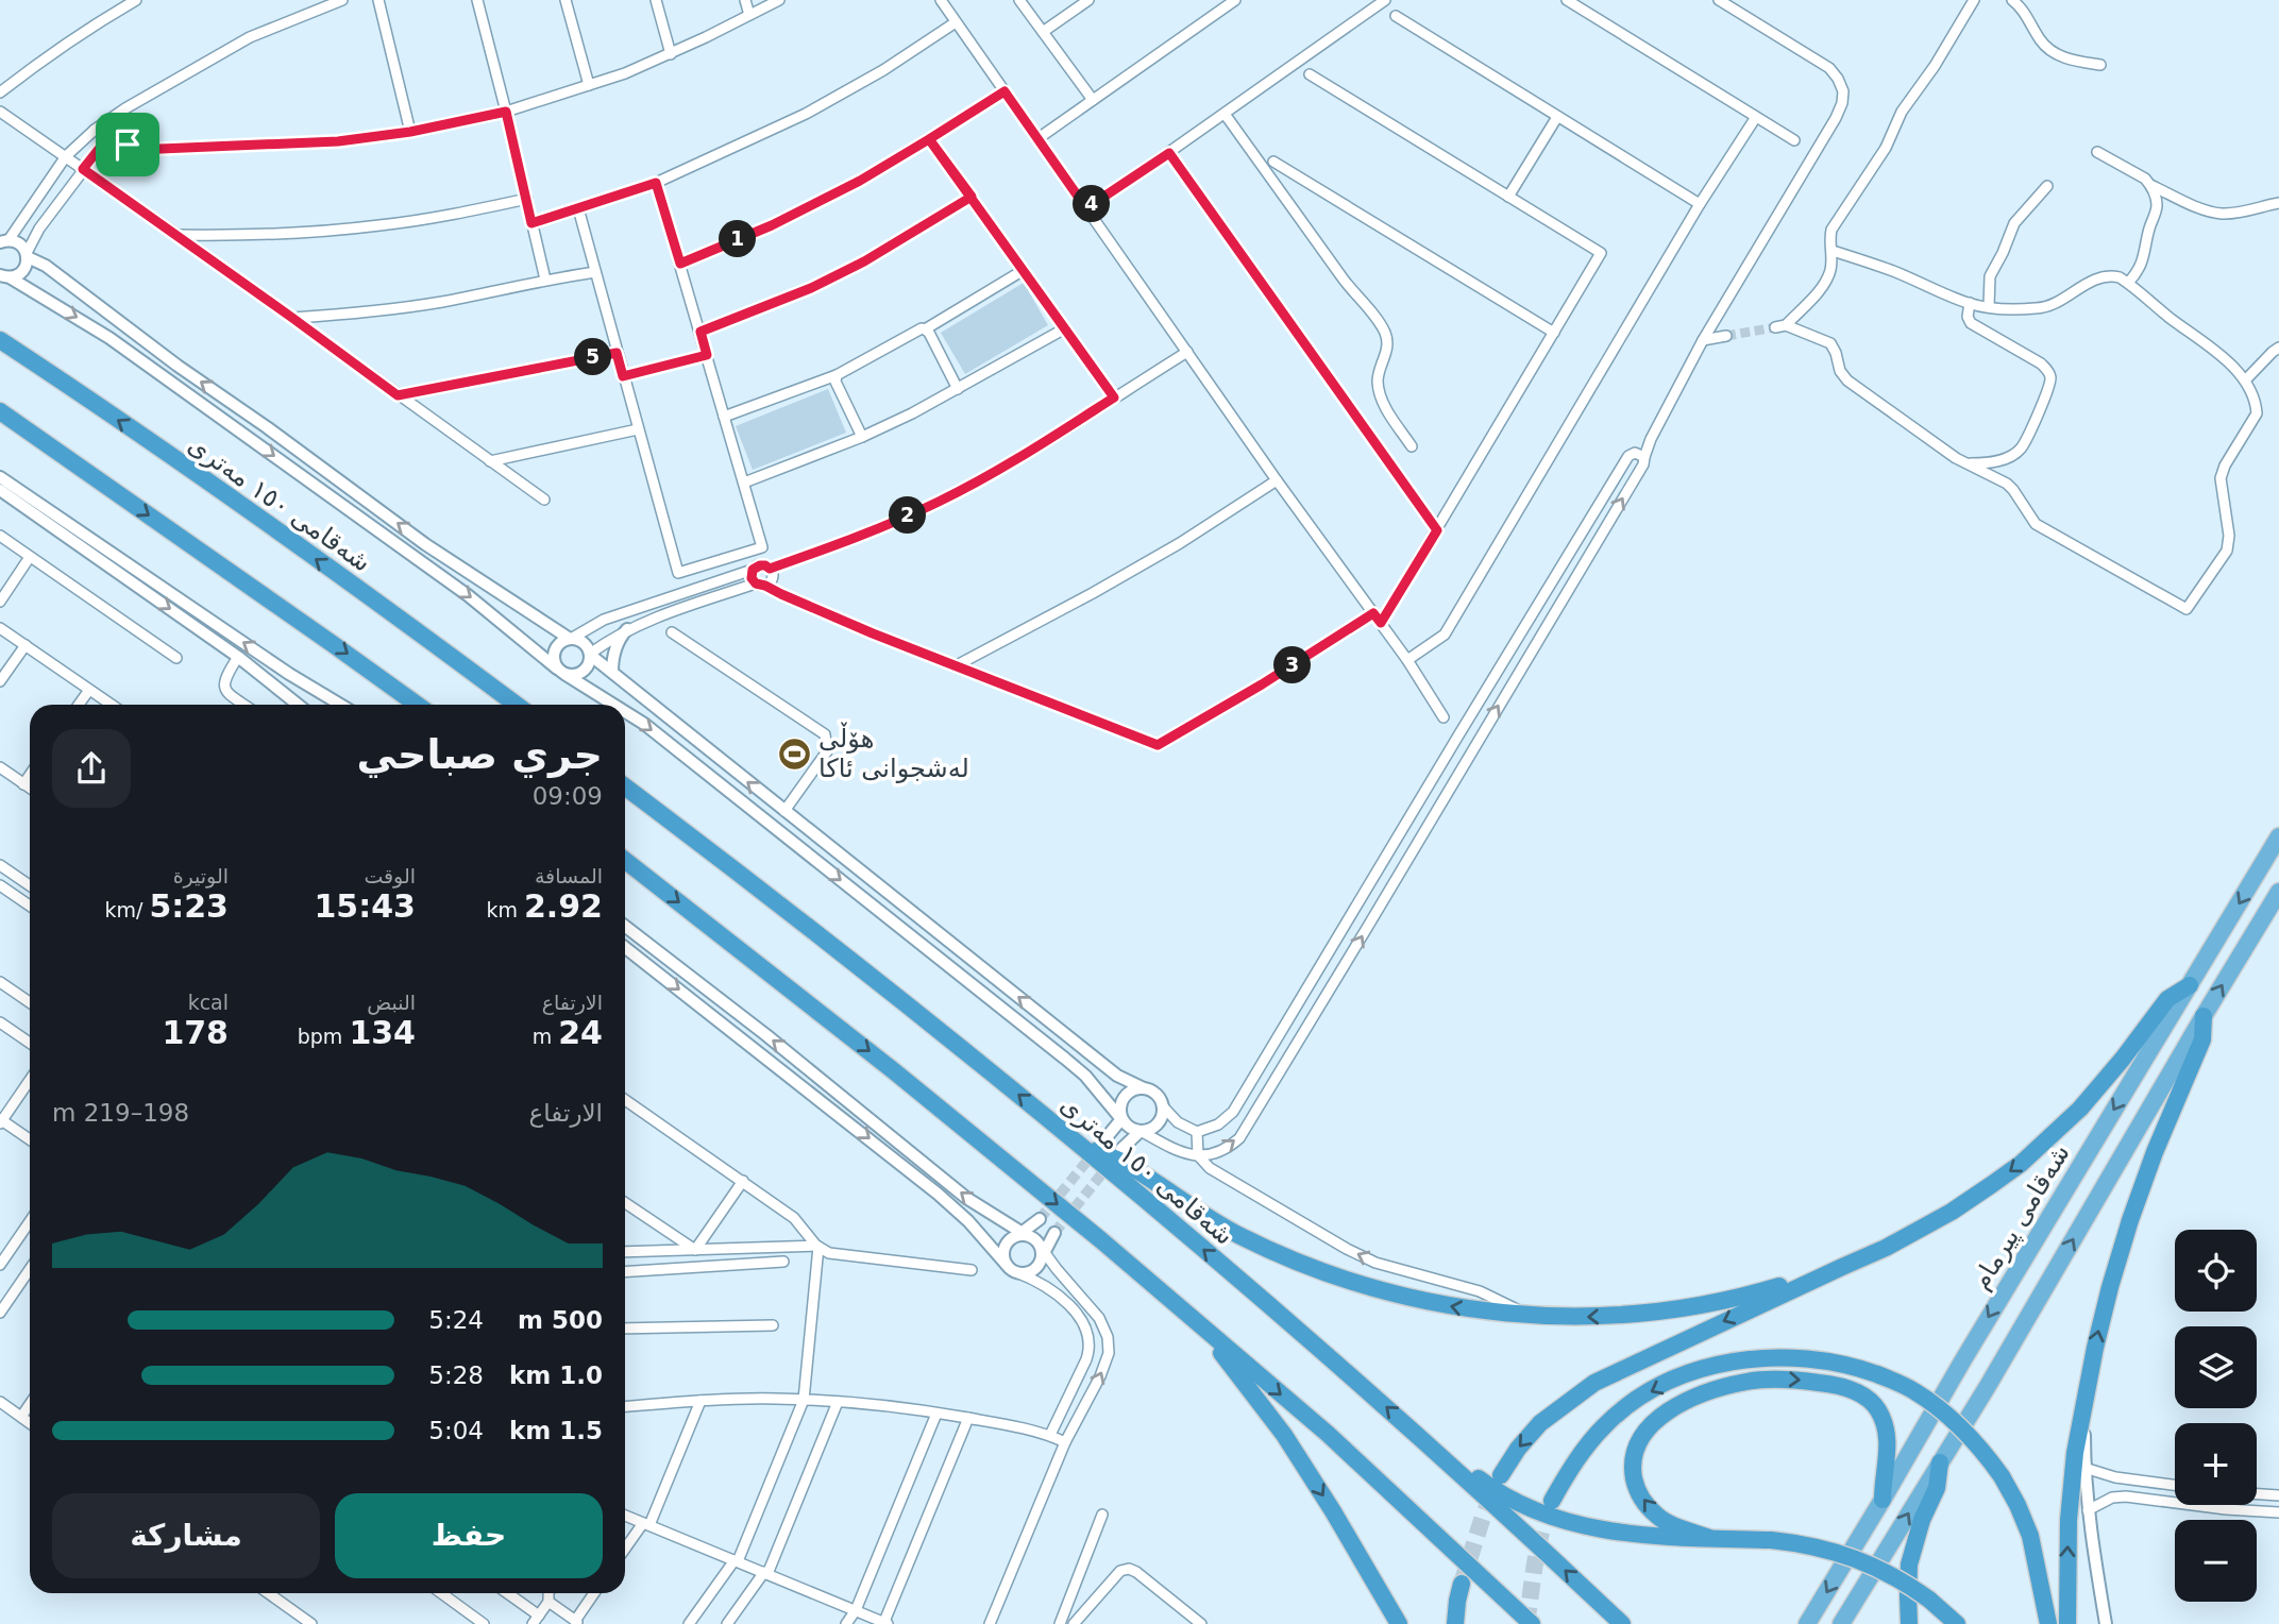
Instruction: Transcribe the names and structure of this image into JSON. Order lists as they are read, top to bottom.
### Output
{
  "streets": {
    "highway": ["شەقامی ١٥٠ مەتری", "شەقامی پیرمام"]
  },
  "places": {
    "sports": ["هۆڵی لەشجوانی ئاکا"]
  },
  "page": {
    "pins": [
      "4",
      "1",
      "5",
      "2",
      "3"
    ],
    "heading": ["جري صباحي", "09:09"],
    "stats": [
      ["المسافة", "2.92 km"],
      ["الوقت", "15:43"],
      ["الوتيرة", "5:23 /km"],
      ["الارتفاع", "24 m"],
      ["النبض", "134 bpm"],
      ["kcal", "178"]
    ],
    "chart": ["الارتفاع", "198–219 m"],
    "map_buttons": ["+", "−"],
    "list": [
      {
        "name": "500 m",
        "note": "5:24"
      },
      {
        "name": "1.0 km",
        "note": "5:28"
      },
      {
        "name": "1.5 km",
        "note": "5:04"
      }
    ],
    "buttons": ["حفظ", "مشاركة"]
  }
}
